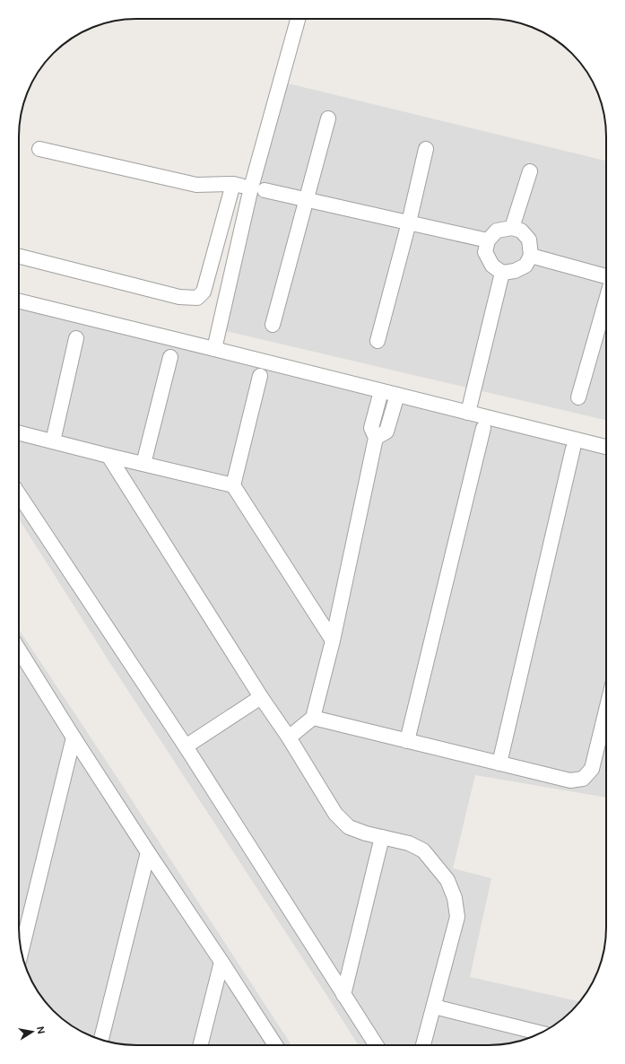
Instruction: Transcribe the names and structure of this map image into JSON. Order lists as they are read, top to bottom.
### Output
{
  "north": "right"
}
